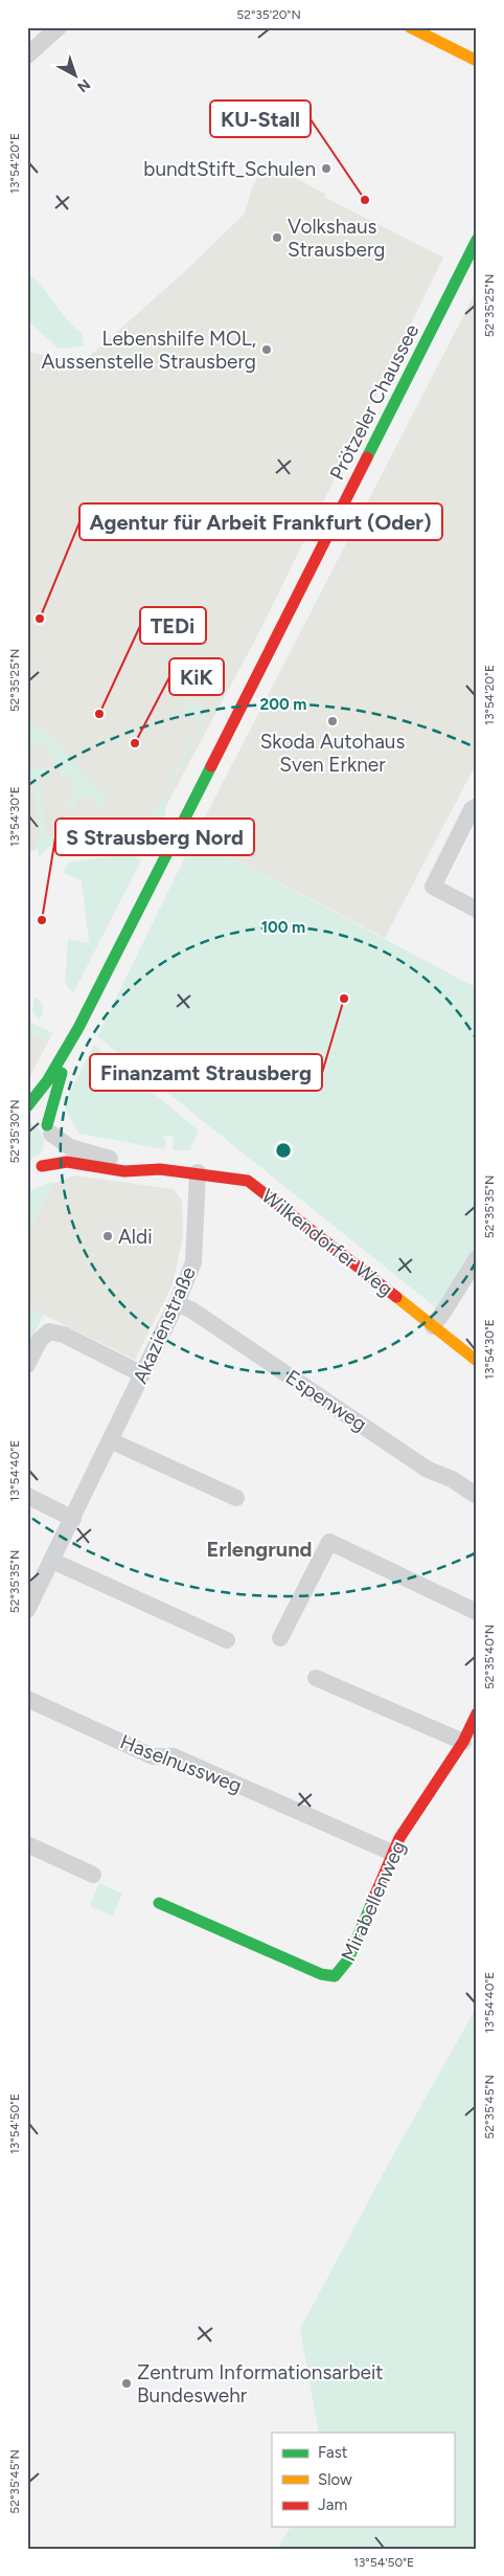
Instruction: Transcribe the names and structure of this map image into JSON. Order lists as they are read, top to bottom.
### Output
{
  "streets": {
    "main road": ["Prötzeler Chaussee", "Wilkendorfer Weg", "Mirabellenweg"],
    "street": ["Akazienstraße", "Espenweg", "Haselnussweg"]
  },
  "crossings": [
    ["Prötzeler Chaussee", "Wilkendorfer Weg"],
    ["Wilkendorfer Weg", "Akazienstraße"],
    ["Akazienstraße", "Espenweg"],
    ["Haselnussweg", "Mirabellenweg"]
  ],
  "districts": ["Erlengrund"],
  "places": [
    "bundtStift_Schulen",
    "KU-Stall",
    "Volkshaus Strausberg",
    "Lebenshilfe MOL, Aussenstelle Strausberg",
    "Agentur für Arbeit Frankfurt (Oder)",
    "TEDi",
    "Skoda Autohaus Sven Erkner",
    "KiK",
    "S Strausberg Nord",
    "Finanzamt Strausberg",
    "Aldi",
    "Zentrum Informationsarbeit Bundeswehr"
  ],
  "legend": ["Fast", "Slow", "Jam"],
  "north": "bottom right",
  "coordinates": [
    "52°35'20\"N",
    "13°54'20\"E",
    "52°35'25\"N",
    "13°54'30\"E",
    "52°35'30\"N",
    "52°35'35\"N",
    "13°54'40\"E",
    "52°35'40\"N",
    "52°35'45\"N",
    "13°54'50\"E"
  ],
  "rings": ["200 m", "100 m"]
}
